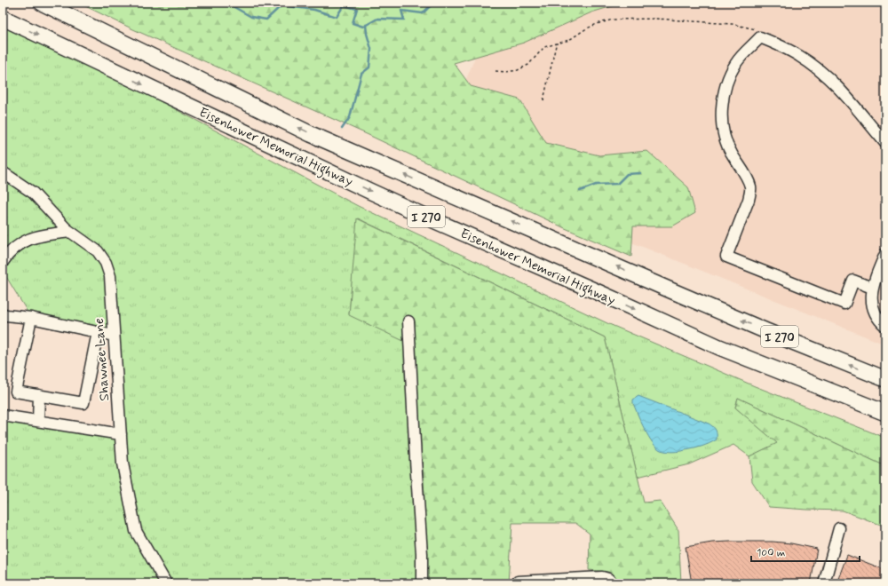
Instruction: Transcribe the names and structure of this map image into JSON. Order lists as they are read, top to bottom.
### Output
{
  "streets": {
    "highway": ["Eisenhower Memorial Highway", "I 270"],
    "street": ["Shawnee Lane"]
  },
  "scale_bar": "100 m"
}
